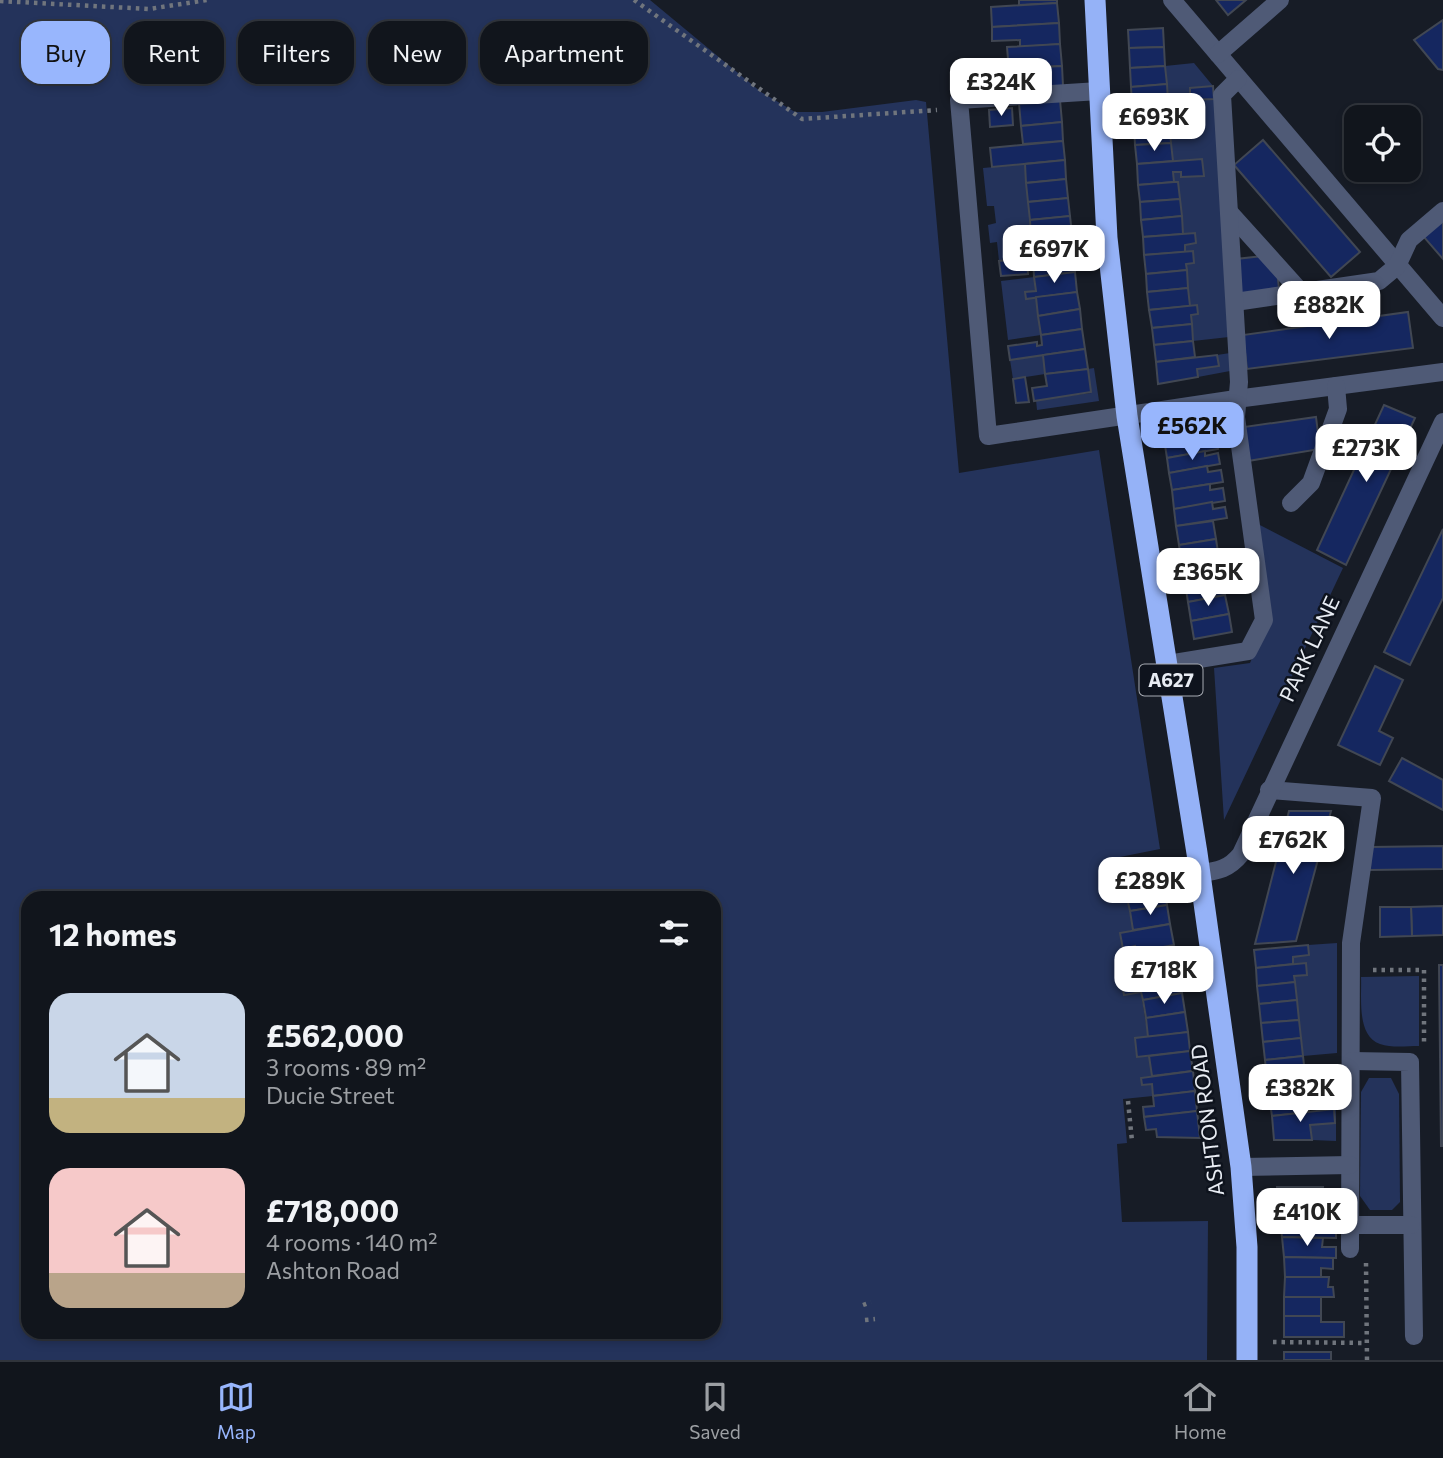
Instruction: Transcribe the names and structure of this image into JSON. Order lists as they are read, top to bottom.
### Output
{
  "streets": {
    "highway": ["A627", "ASHTON ROAD"],
    "street": ["PARK LANE"]
  },
  "crossings": [
    ["PARK LANE", "ASHTON ROAD"]
  ],
  "page": {
    "chip": [
      "Buy",
      "Rent",
      "Filters",
      "New",
      "Apartment"
    ],
    "price": [
      "£324K",
      "£693K",
      "£697K",
      "£882K",
      "£562K",
      "£273K",
      "£365K",
      "£762K",
      "£289K",
      "£718K",
      "£382K",
      "£410K"
    ],
    "heading": "12 homes",
    "list": [
      {
        "name": "£562,000",
        "note": "3 rooms · 89 m² · Ducie Street"
      },
      {
        "name": "£718,000",
        "note": "4 rooms · 140 m² · Ashton Road"
      }
    ],
    "tabs": ["Map", "Saved", "Home"]
  }
}
